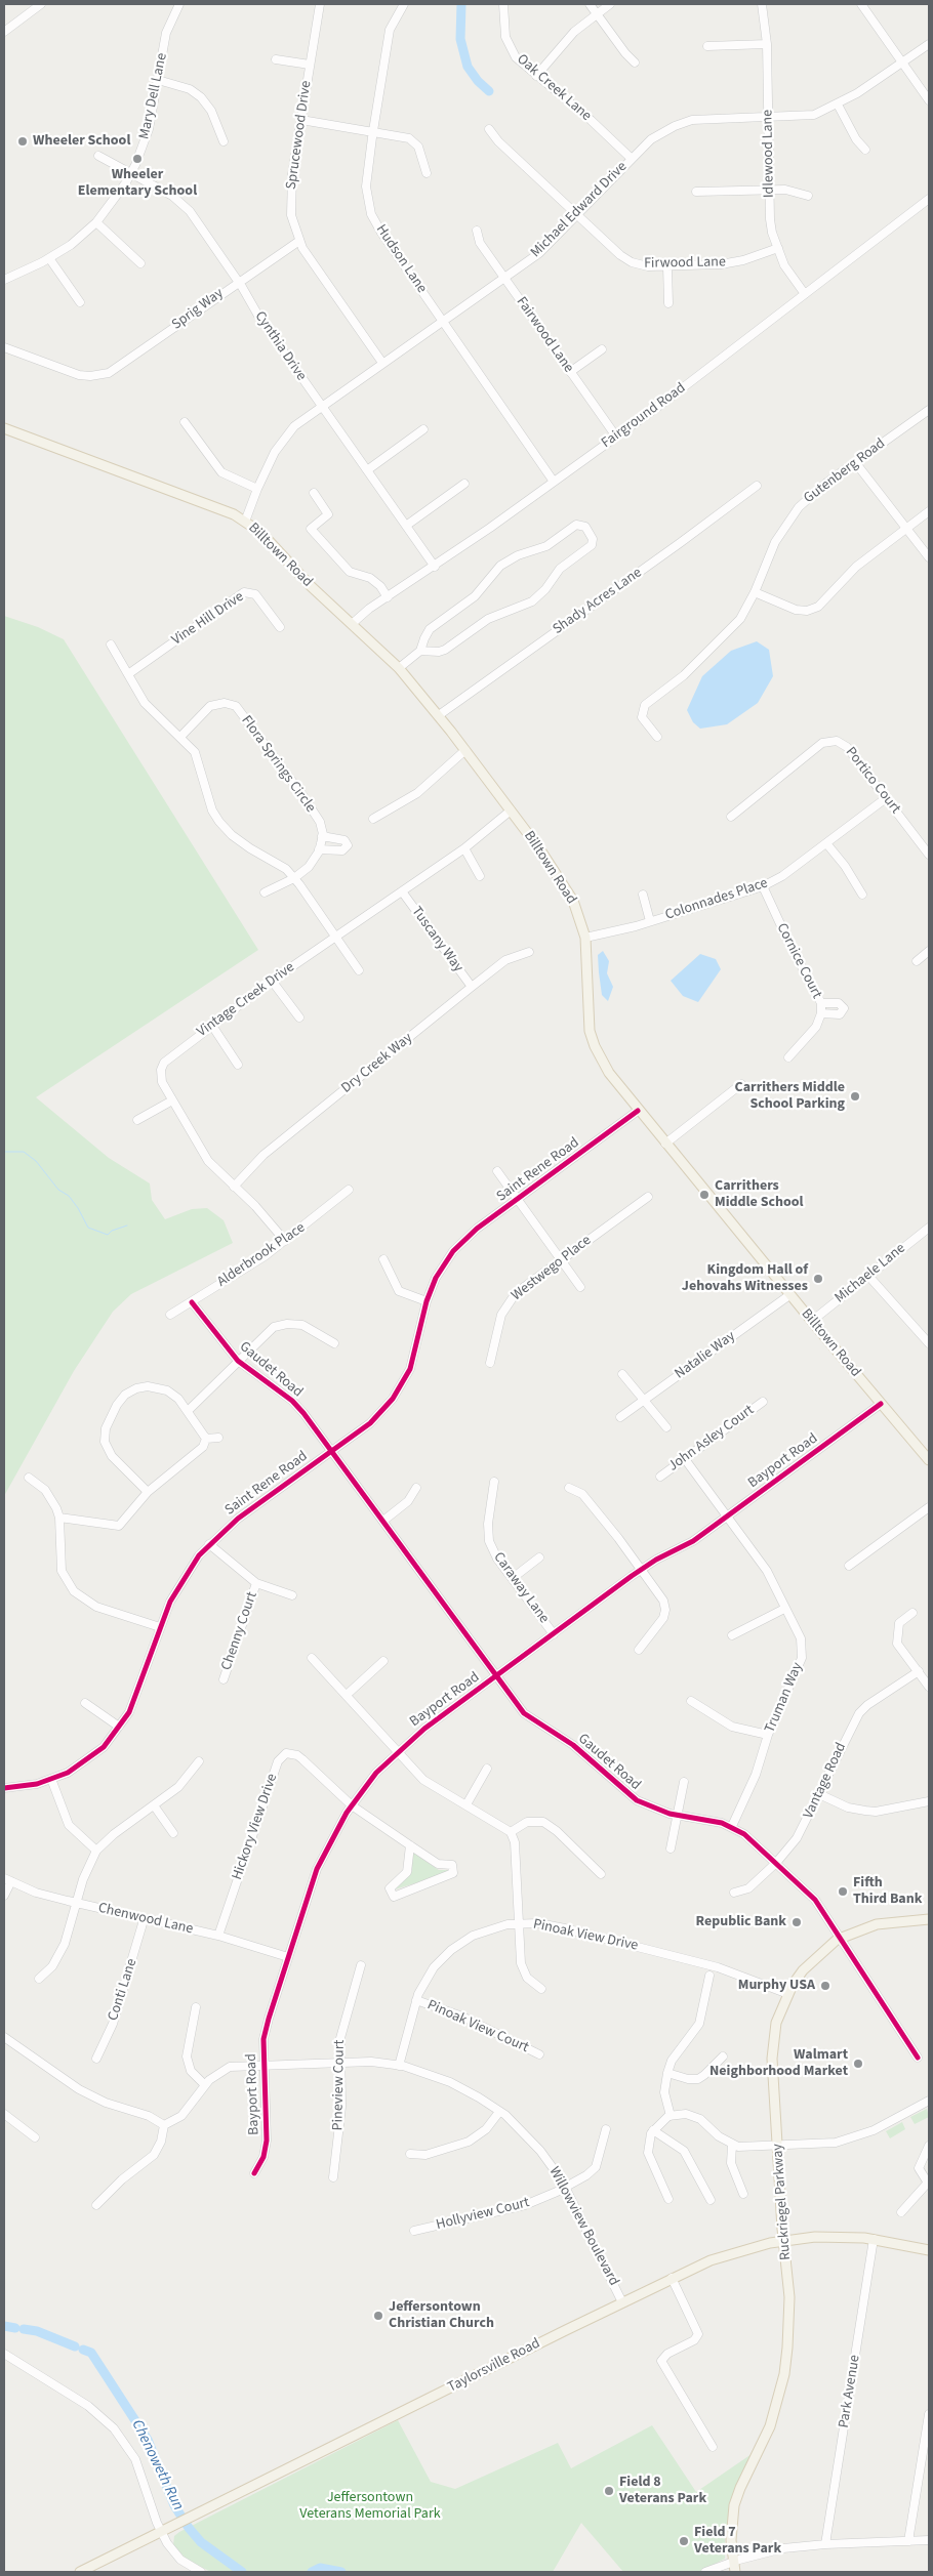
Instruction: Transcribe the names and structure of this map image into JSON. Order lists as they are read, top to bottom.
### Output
{
  "streets": {
    "main road": ["Billtown Road", "Ruckriegel Parkway", "Taylorsville Road"],
    "street": [
      "Oak Creek Lane",
      "Mary Dell Lane",
      "Sprucewood Drive",
      "Idlewood Lane",
      "Michael Edward Drive",
      "Hudson Lane",
      "Firwood Lane",
      "Sprig Way",
      "Fairwood Lane",
      "Cynthia Drive",
      "Fairground Road",
      "Gutenberg Road",
      "Shady Acres Lane",
      "Vine Hill Drive",
      "Flora Springs Circle",
      "Portico Court",
      "Colonnades Place",
      "Tuscany Way",
      "Cornice Court",
      "Vintage Creek Drive",
      "Dry Creek Way",
      "Saint Rene Road",
      "Alderbrook Place",
      "Westwego Place",
      "Michaele Lane",
      "Natalie Way",
      "Gaudet Road",
      "John Asley Court",
      "Bayport Road",
      "Caraway Lane",
      "Chenny Court",
      "Truman Way",
      "Vantage Road",
      "Hickory View Drive",
      "Chenwood Lane",
      "Pinoak View Drive",
      "Conti Lane",
      "Pinoak View Court",
      "Pineview Court",
      "Hollyview Court",
      "Willowview Boulevard",
      "Park Avenue"
    ]
  },
  "crossings": [
    ["Oak Creek Lane", "Michael Edward Drive"],
    ["Mary Dell Lane", "Cynthia Drive"],
    ["Sprucewood Drive", "Michael Edward Drive"],
    ["Sprucewood Drive", "Sprig Way"],
    ["Idlewood Lane", "Michael Edward Drive"],
    ["Idlewood Lane", "Firwood Lane"],
    ["Idlewood Lane", "Fairground Road"],
    ["Michael Edward Drive", "Hudson Lane"],
    ["Michael Edward Drive", "Firwood Lane"],
    ["Michael Edward Drive", "Fairwood Lane"],
    ["Michael Edward Drive", "Cynthia Drive"],
    ["Michael Edward Drive", "Billtown Road"],
    ["Hudson Lane", "Fairground Road"],
    ["Sprig Way", "Cynthia Drive"],
    ["Fairwood Lane", "Fairground Road"],
    ["Cynthia Drive", "Fairground Road"],
    ["Fairground Road", "Billtown Road"],
    ["Billtown Road", "Shady Acres Lane"],
    ["Billtown Road", "Colonnades Place"],
    ["Billtown Road", "Vintage Creek Drive"],
    ["Billtown Road", "Saint Rene Road"],
    ["Billtown Road", "Michaele Lane"],
    ["Billtown Road", "Natalie Way"],
    ["Billtown Road", "Bayport Road"],
    ["Portico Court", "Colonnades Place"],
    ["Colonnades Place", "Cornice Court"],
    ["Tuscany Way", "Vintage Creek Drive"],
    ["Tuscany Way", "Dry Creek Way"],
    ["Vintage Creek Drive", "Dry Creek Way"],
    ["Vintage Creek Drive", "Alderbrook Place"],
    ["Saint Rene Road", "Gaudet Road"],
    ["Alderbrook Place", "Gaudet Road"],
    ["Gaudet Road", "Bayport Road"],
    ["Gaudet Road", "Truman Way"],
    ["Gaudet Road", "Vantage Road"],
    ["Gaudet Road", "Ruckriegel Parkway"],
    ["John Asley Court", "Truman Way"],
    ["Bayport Road", "Caraway Lane"],
    ["Bayport Road", "Truman Way"],
    ["Bayport Road", "Hickory View Drive"],
    ["Bayport Road", "Chenwood Lane"],
    ["Bayport Road", "Willowview Boulevard"],
    ["Hickory View Drive", "Chenwood Lane"],
    ["Chenwood Lane", "Conti Lane"],
    ["Pinoak View Drive", "Pinoak View Court"],
    ["Pinoak View Drive", "Ruckriegel Parkway"],
    ["Pinoak View Drive", "Willowview Boulevard"],
    ["Pineview Court", "Willowview Boulevard"],
    ["Ruckriegel Parkway", "Taylorsville Road"],
    ["Hollyview Court", "Willowview Boulevard"],
    ["Willowview Boulevard", "Taylorsville Road"],
    ["Taylorsville Road", "Park Avenue"]
  ],
  "water": ["Chenoweth Run"],
  "parks": ["Jeffersontown Veterans Memorial Park"],
  "places": [
    "Wheeler School",
    "Wheeler Elementary School",
    "Carrithers Middle School Parking",
    "Carrithers Middle School",
    "Kingdom Hall of Jehovahs Witnesses",
    "Fifth Third Bank",
    "Republic Bank",
    "Murphy USA",
    "Walmart Neighborhood Market",
    "Jeffersontown Christian Church",
    "Field 8 Veterans Park",
    "Field 7 Veterans Park"
  ]
}
